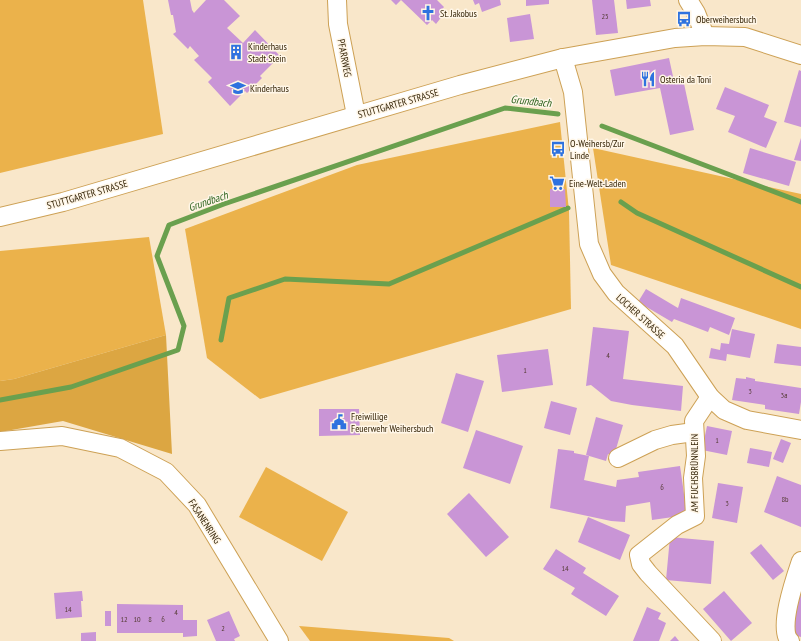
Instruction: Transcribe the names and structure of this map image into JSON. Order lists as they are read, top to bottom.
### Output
{
  "streets": {
    "street": [
      "PFARRWEG",
      "STUTTGARTER STRASSE",
      "LOCHER STRASSE",
      "AM FUCHSBRÜNNLEIN",
      "FASANENRING"
    ]
  },
  "crossings": [
    ["PFARRWEG", "STUTTGARTER STRASSE"],
    ["STUTTGARTER STRASSE", "LOCHER STRASSE"],
    ["LOCHER STRASSE", "AM FUCHSBRÜNNLEIN"]
  ],
  "water": ["Grundbach"],
  "places": {
    "church": ["St. Jakobus"],
    "bus stop": ["Oberweihersbuch", "O-Weihersb/Zur Linde"],
    "building": ["Kinderhaus Stadt Stein"],
    "restaurant": ["Osteria da Toni"],
    "school or university": ["Kinderhaus"],
    "supermarket": ["Eine-Welt-Laden"],
    "public building": ["Freiwillige Feuerwehr Weihersbuch"]
  },
  "house_numbers": [
    "25",
    "4",
    "1",
    "3",
    "3a",
    "1",
    "6",
    "8b",
    "3",
    "14",
    "14",
    "4",
    "12",
    "10",
    "8",
    "6",
    "2"
  ]
}
